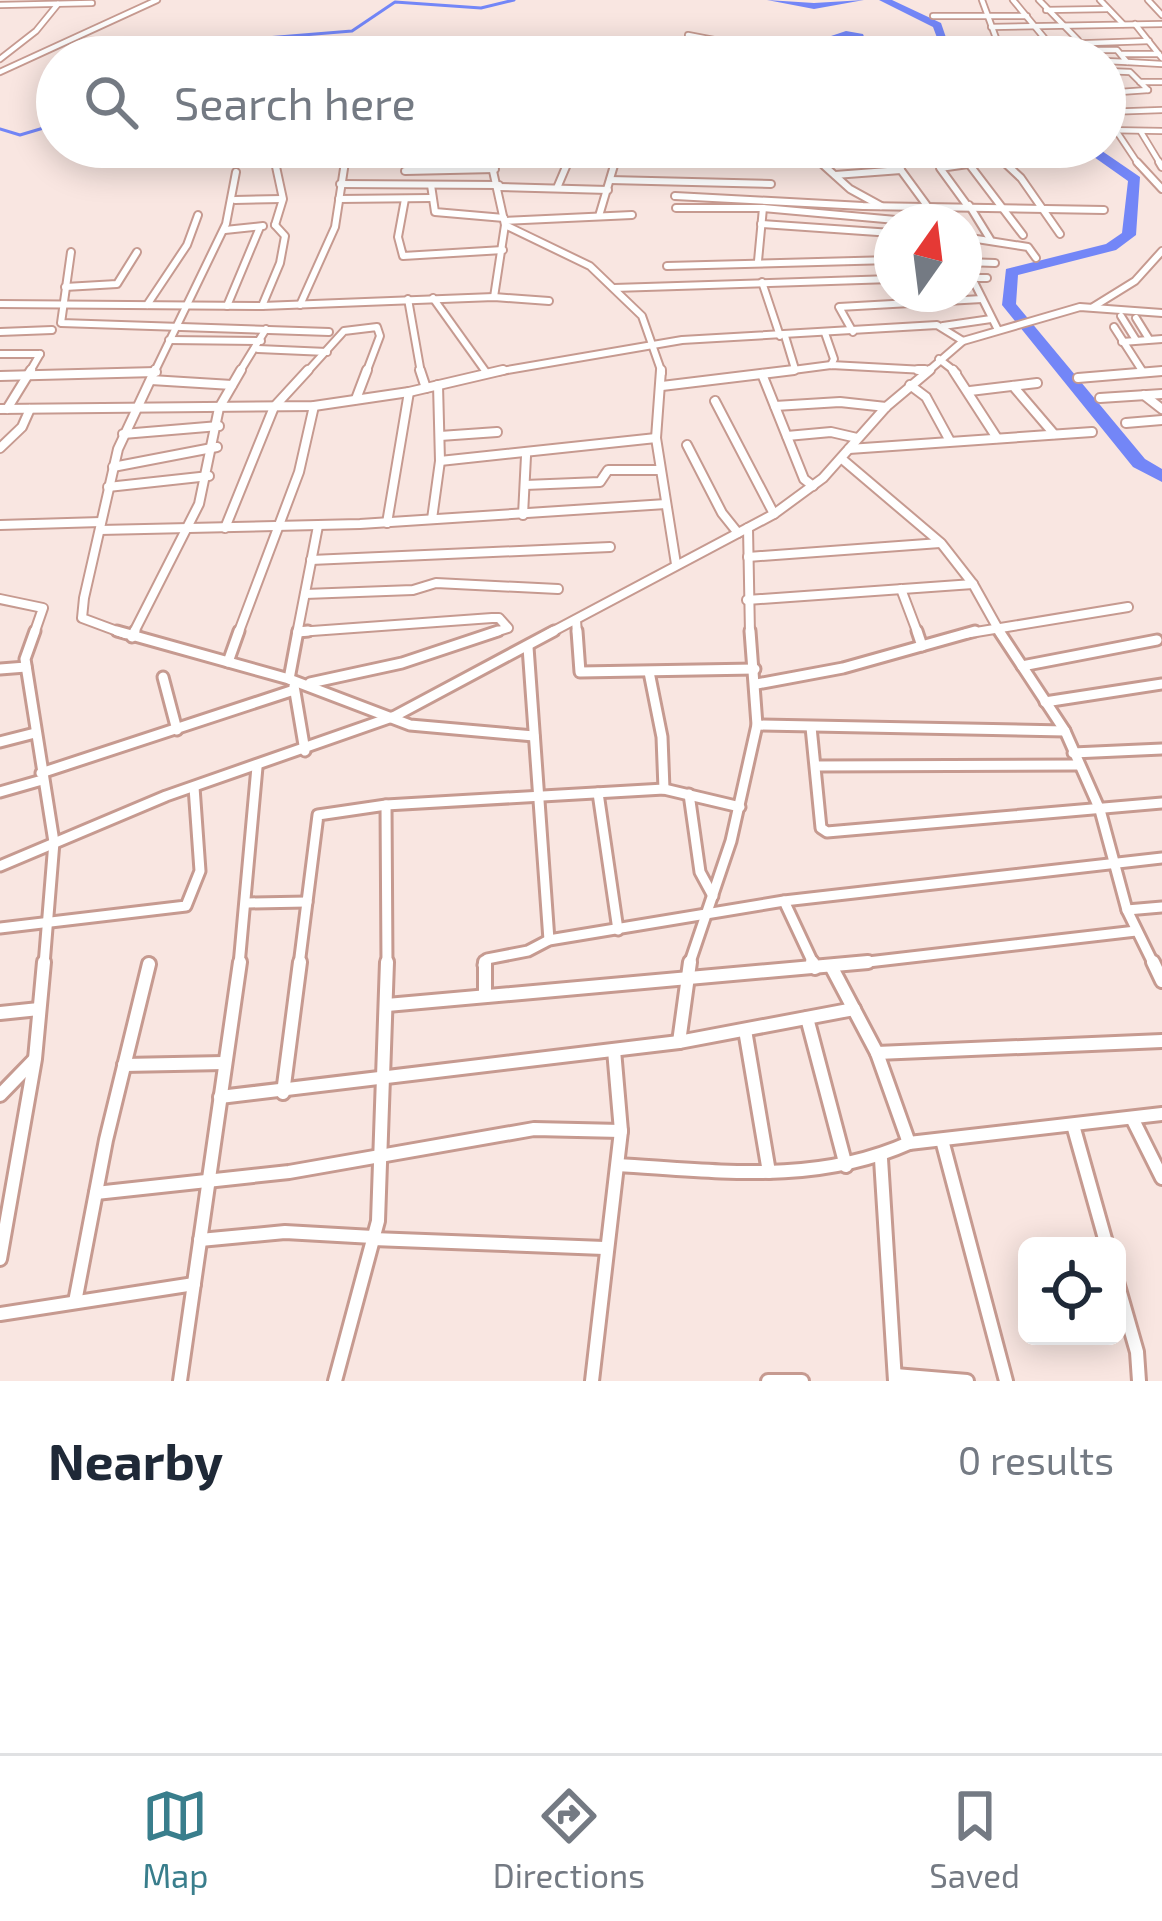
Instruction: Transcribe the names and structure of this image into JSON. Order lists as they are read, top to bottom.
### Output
{
  "north": "top",
  "page": {
    "search": "Search here",
    "heading": ["Nearby", "0 results"],
    "nav": ["Map", "Directions", "Saved"]
  }
}
